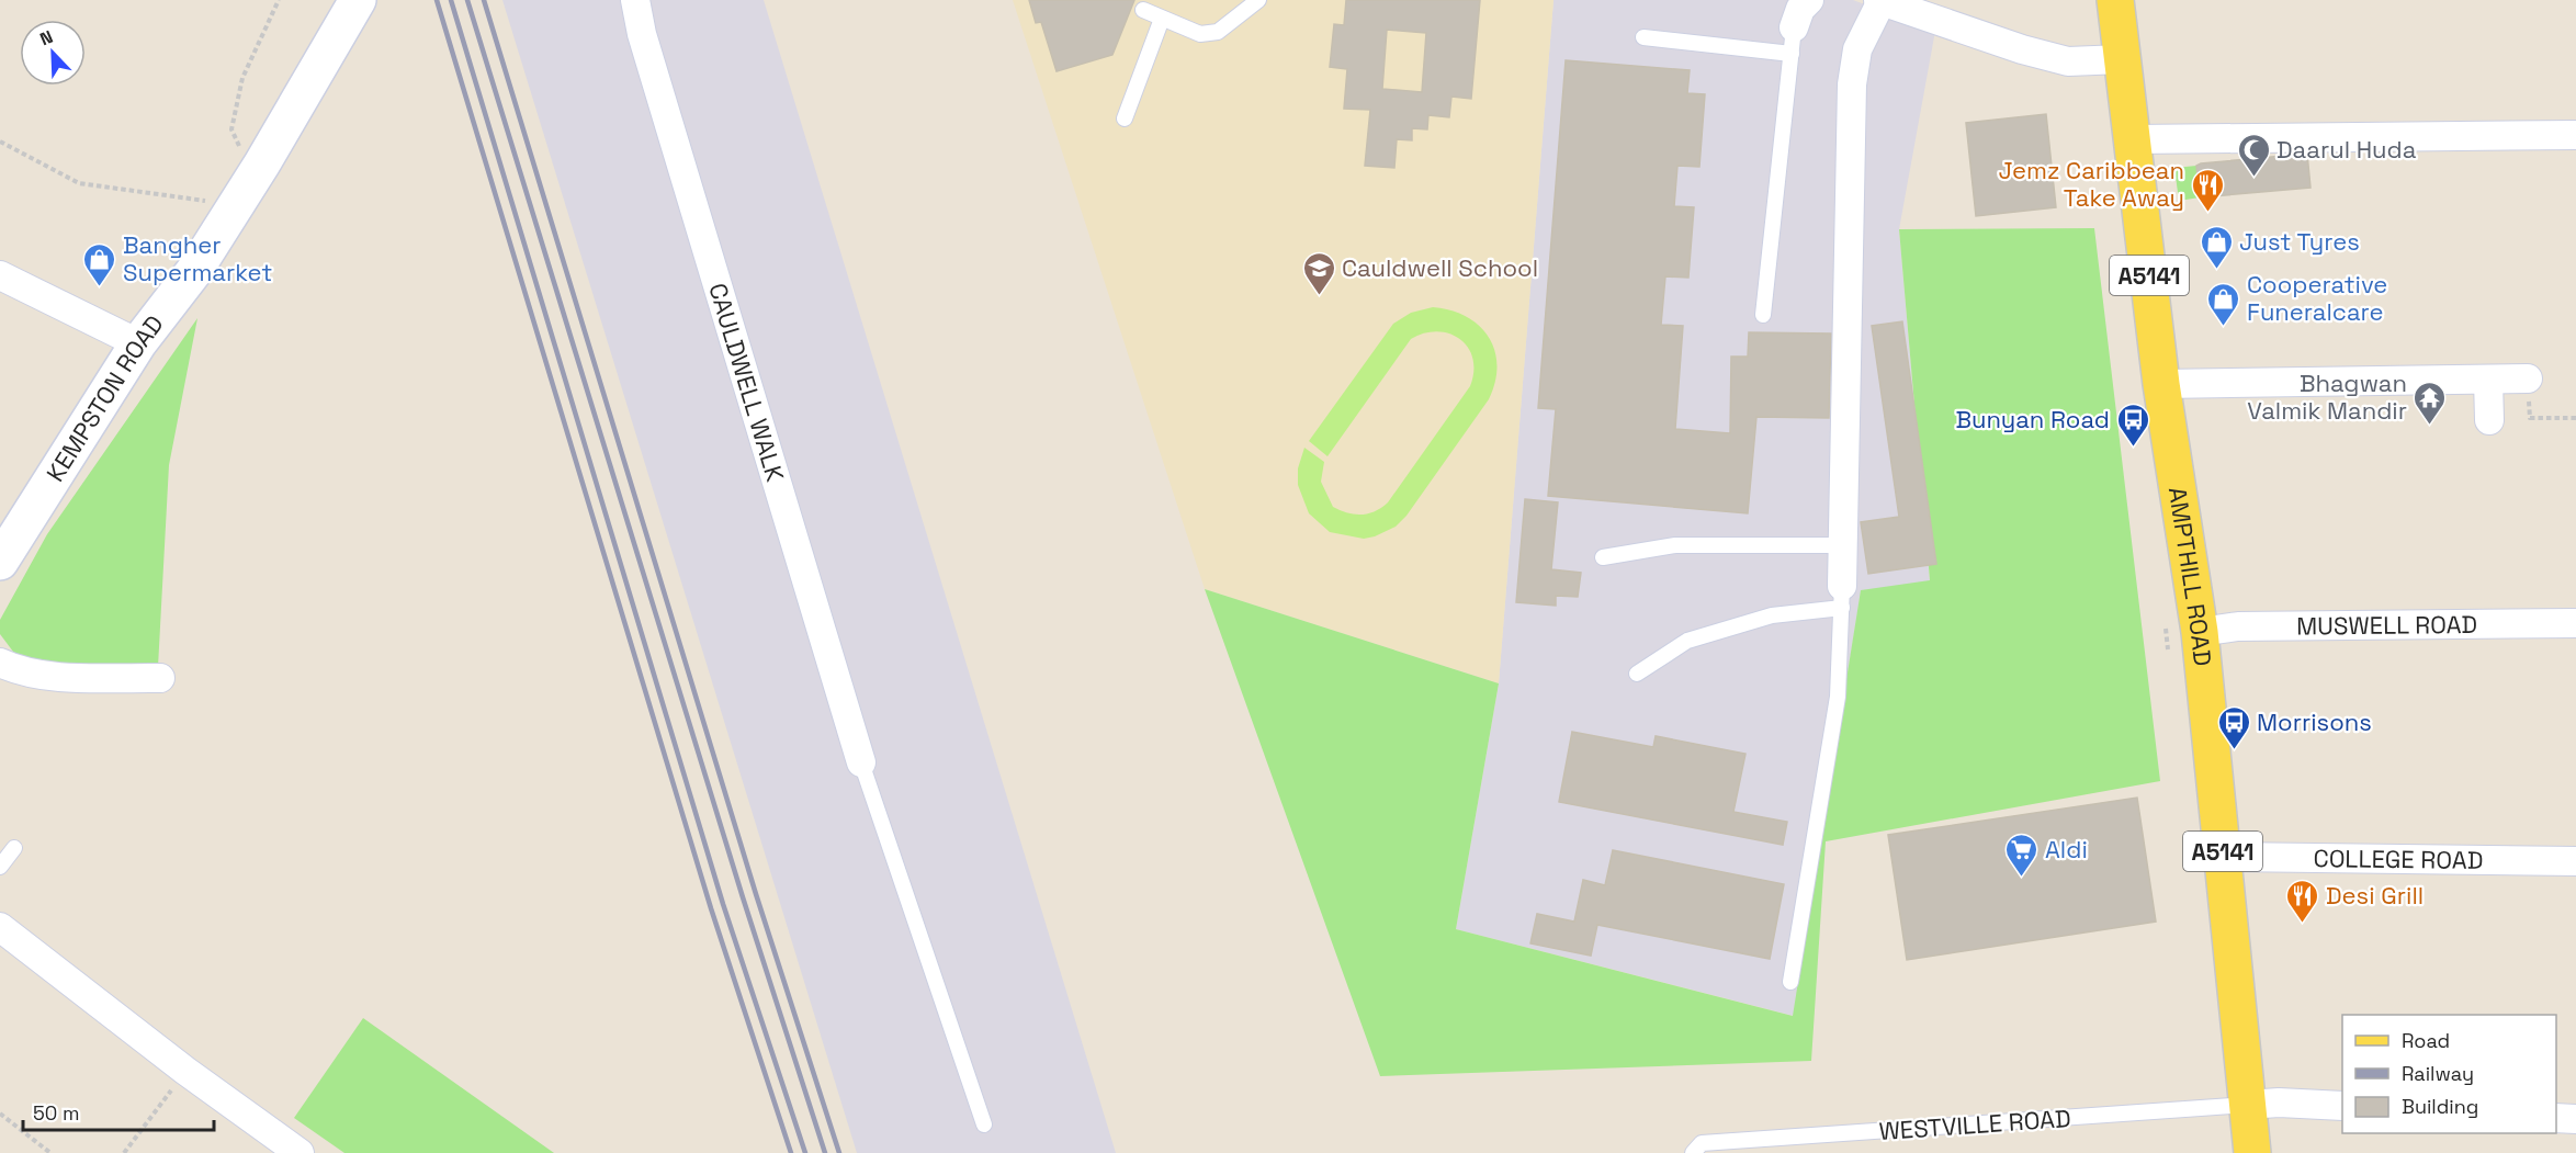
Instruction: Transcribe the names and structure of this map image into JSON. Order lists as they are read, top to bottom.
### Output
{
  "streets": {
    "main road": ["A5141", "KEMPSTON ROAD", "AMPTHILL ROAD"],
    "street": ["CAULDWELL WALK", "MUSWELL ROAD", "COLLEGE ROAD"],
    "lane": ["WESTVILLE ROAD"]
  },
  "crossings": [
    ["AMPTHILL ROAD", "MUSWELL ROAD"],
    ["AMPTHILL ROAD", "COLLEGE ROAD"],
    ["AMPTHILL ROAD", "WESTVILLE ROAD"]
  ],
  "places": {
    "mosque": ["Daarul Huda"],
    "restaurant": ["Jemz Caribbean Take Away", "Desi Grill"],
    "shop": ["Just Tyres", "Bangher Supermarket", "Cooperative Funeralcare"],
    "school or university": ["Cauldwell School"],
    "temple": ["Bhagwan Valmik Mandir"],
    "bus stop": ["Bunyan Road", "Morrisons"],
    "supermarket": ["Aldi"]
  },
  "legend": ["Road", "Railway", "Building"],
  "scale_bar": "50 m",
  "north": "top left"
}
